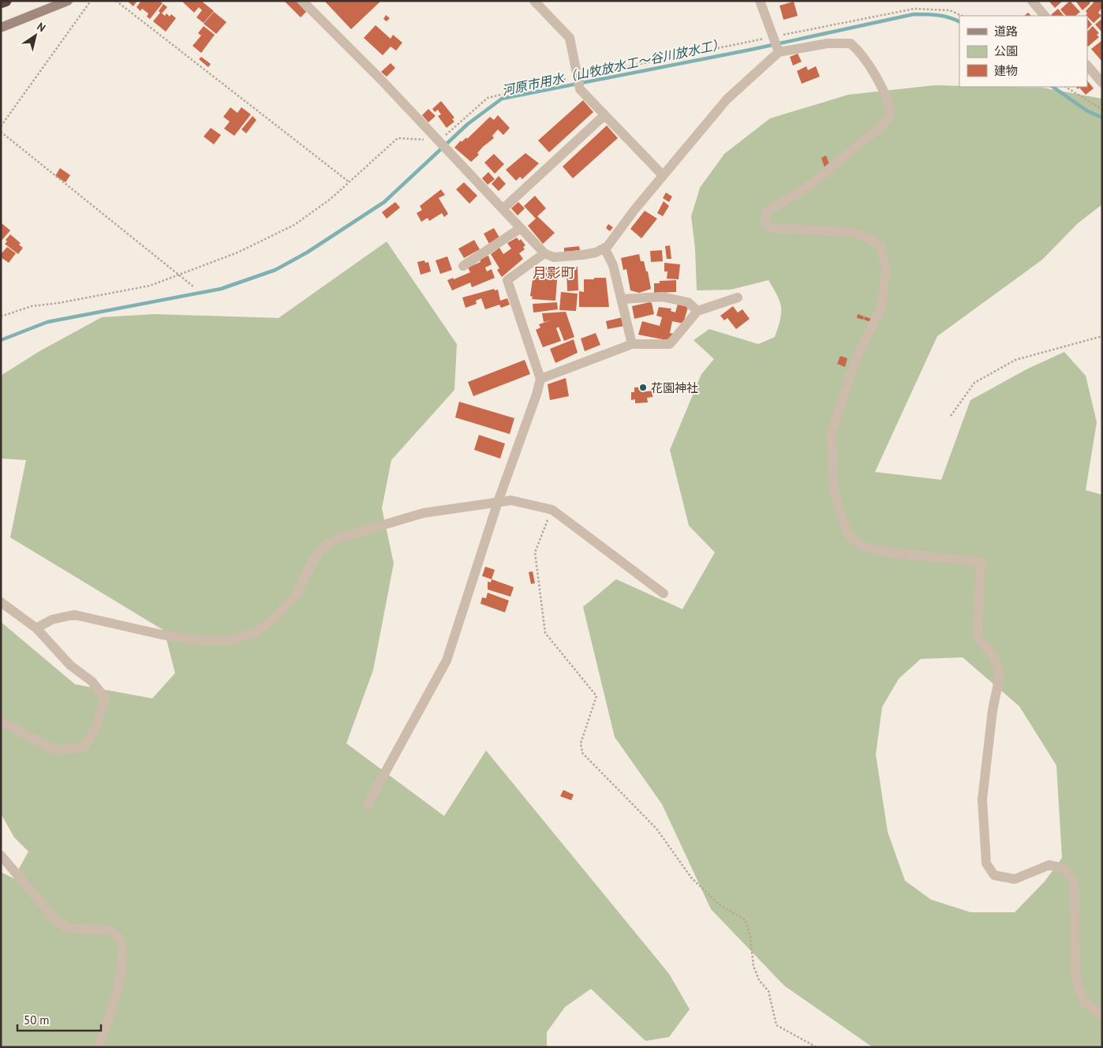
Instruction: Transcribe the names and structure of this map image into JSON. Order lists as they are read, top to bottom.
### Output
{
  "districts": ["月影町"],
  "water": ["河原市用水（山牧放水工～谷川放水工）"],
  "places": ["花園神社"],
  "legend": ["道路", "公園", "建物"],
  "scale_bar": "50 m",
  "north": "top right"
}
